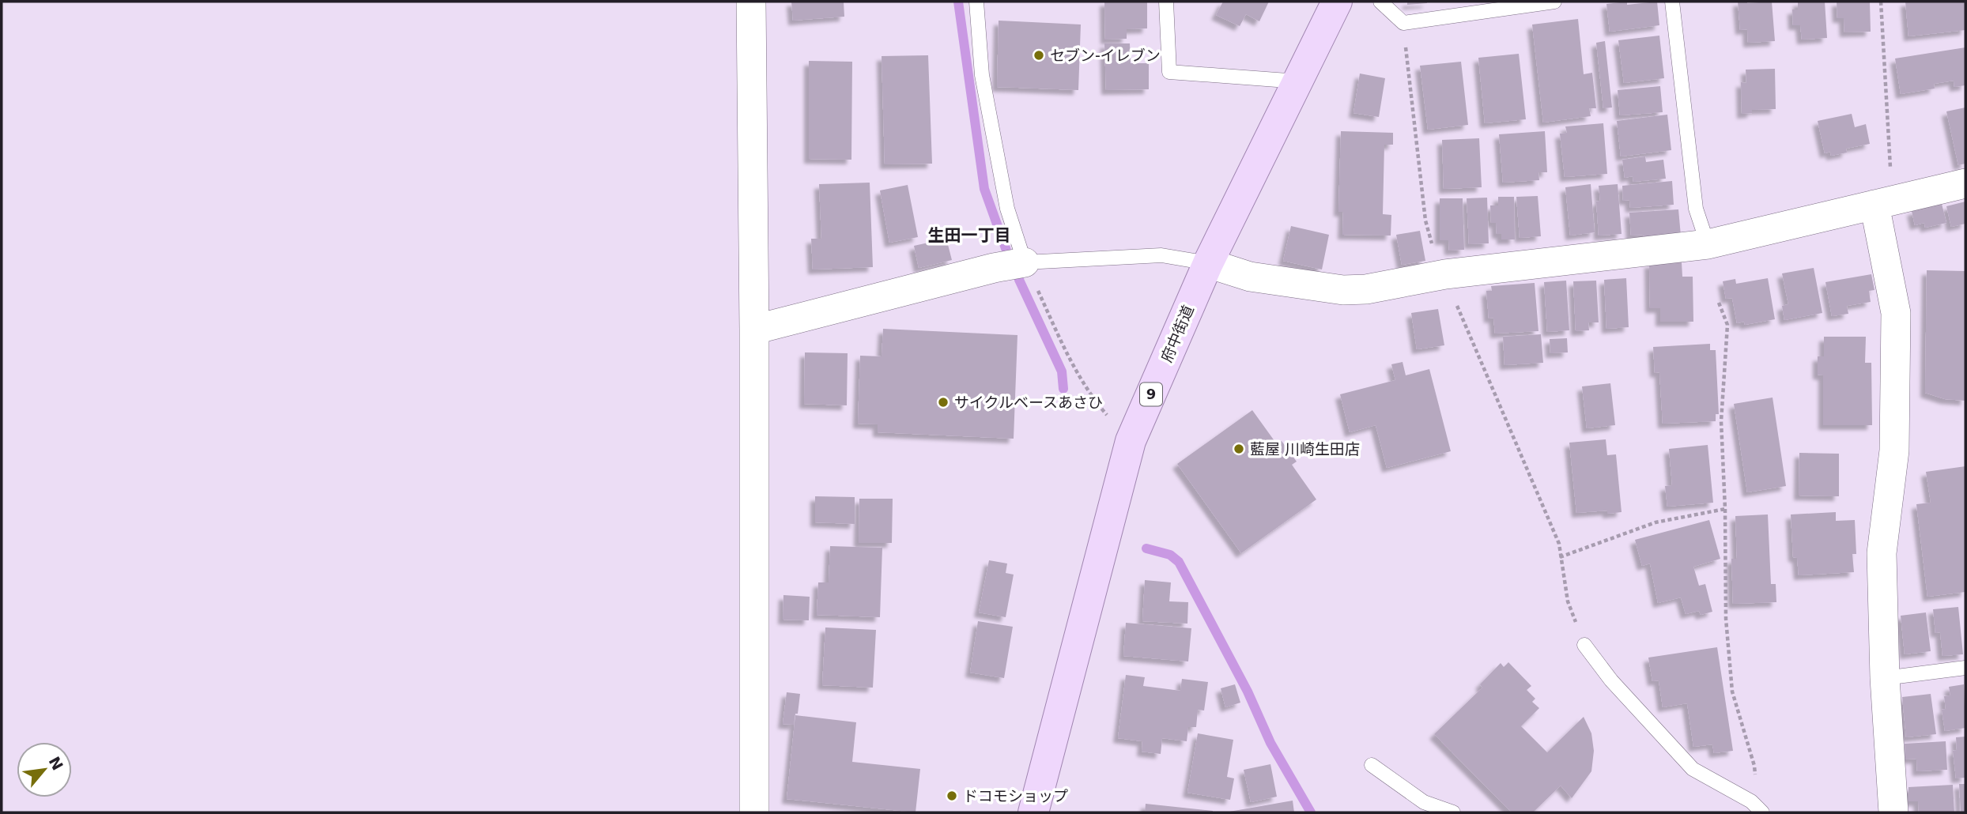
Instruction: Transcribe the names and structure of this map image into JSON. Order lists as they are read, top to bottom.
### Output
{
  "streets": {
    "main road": ["府中街道", "9"]
  },
  "districts": ["生田一丁目"],
  "places": [
    "セブン-イレブン",
    "サイクルベースあさひ",
    "藍屋 川崎生田店",
    "ドコモショップ"
  ],
  "north": "top right"
}
